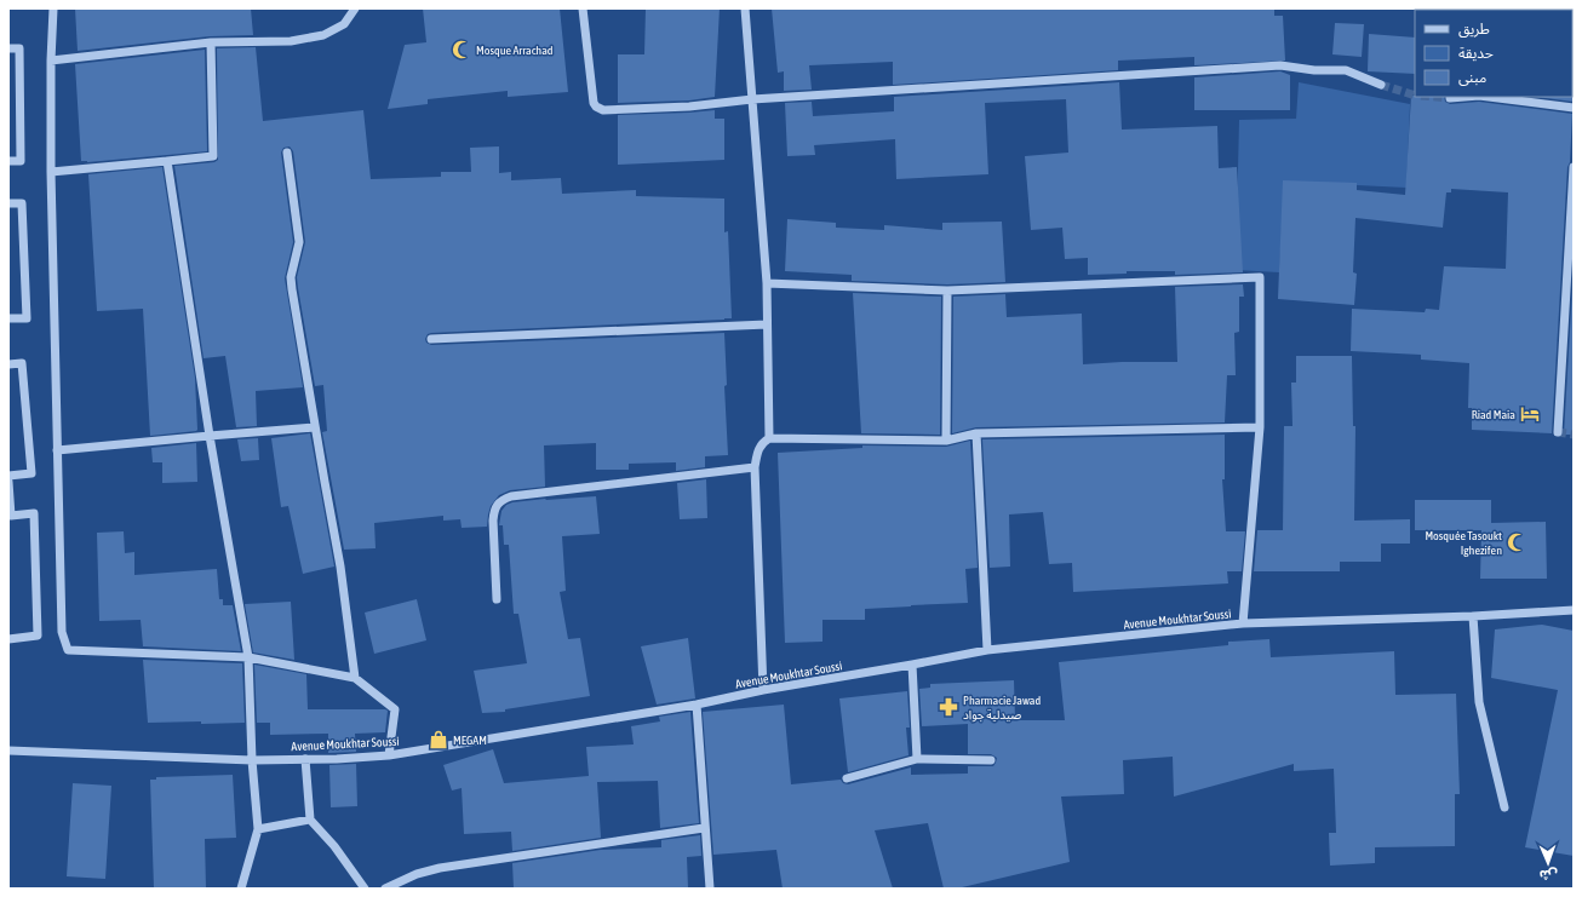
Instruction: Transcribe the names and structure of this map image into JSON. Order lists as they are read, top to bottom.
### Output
{
  "streets": {
    "street": ["Avenue Moukhtar Soussi"]
  },
  "places": {
    "mosque": ["Mosque Arrachad", "Mosquée Tasoukt Ighezifen"],
    "hotel": ["Riad Maia"],
    "pharmacy": ["Pharmacie Jawad صيدلية جواد"],
    "shop": ["MEGAM"]
  },
  "legend": ["طريق", "حديقة", "مبنى"],
  "north": "bottom"
}
